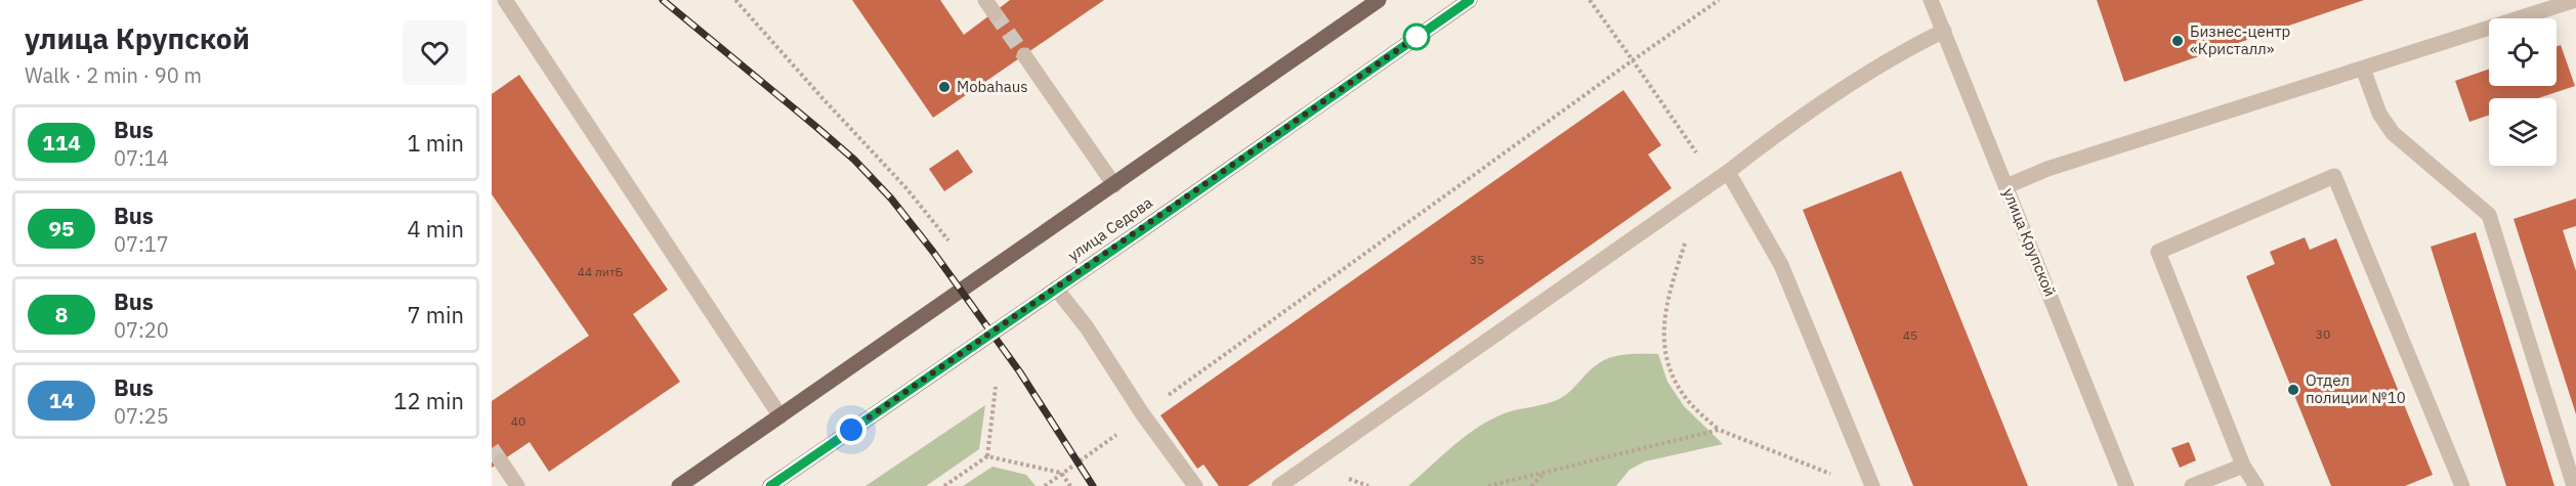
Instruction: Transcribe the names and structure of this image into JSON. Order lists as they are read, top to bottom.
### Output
{
  "streets": {
    "main road": ["улица Седова"],
    "street": ["улица Крупской"]
  },
  "places": ["Бизнес-центр «Кристалл»", "Mobahaus", "Отдел полиции №10"],
  "lines": ["bus line 114"],
  "house_numbers": [
    "35",
    "44 литБ",
    "30",
    "45",
    "40"
  ],
  "page": {
    "heading": ["улица Крупской", "Walk · 2 min · 90 m"],
    "list": [
      {
        "mark": "114",
        "name": "Bus",
        "note": "07:14",
        "value": "1 min"
      },
      {
        "mark": "95",
        "name": "Bus",
        "note": "07:17",
        "value": "4 min"
      },
      {
        "mark": "8",
        "name": "Bus",
        "note": "07:20",
        "value": "7 min"
      },
      {
        "mark": "14",
        "name": "Bus",
        "note": "07:25",
        "value": "12 min"
      }
    ]
  }
}
